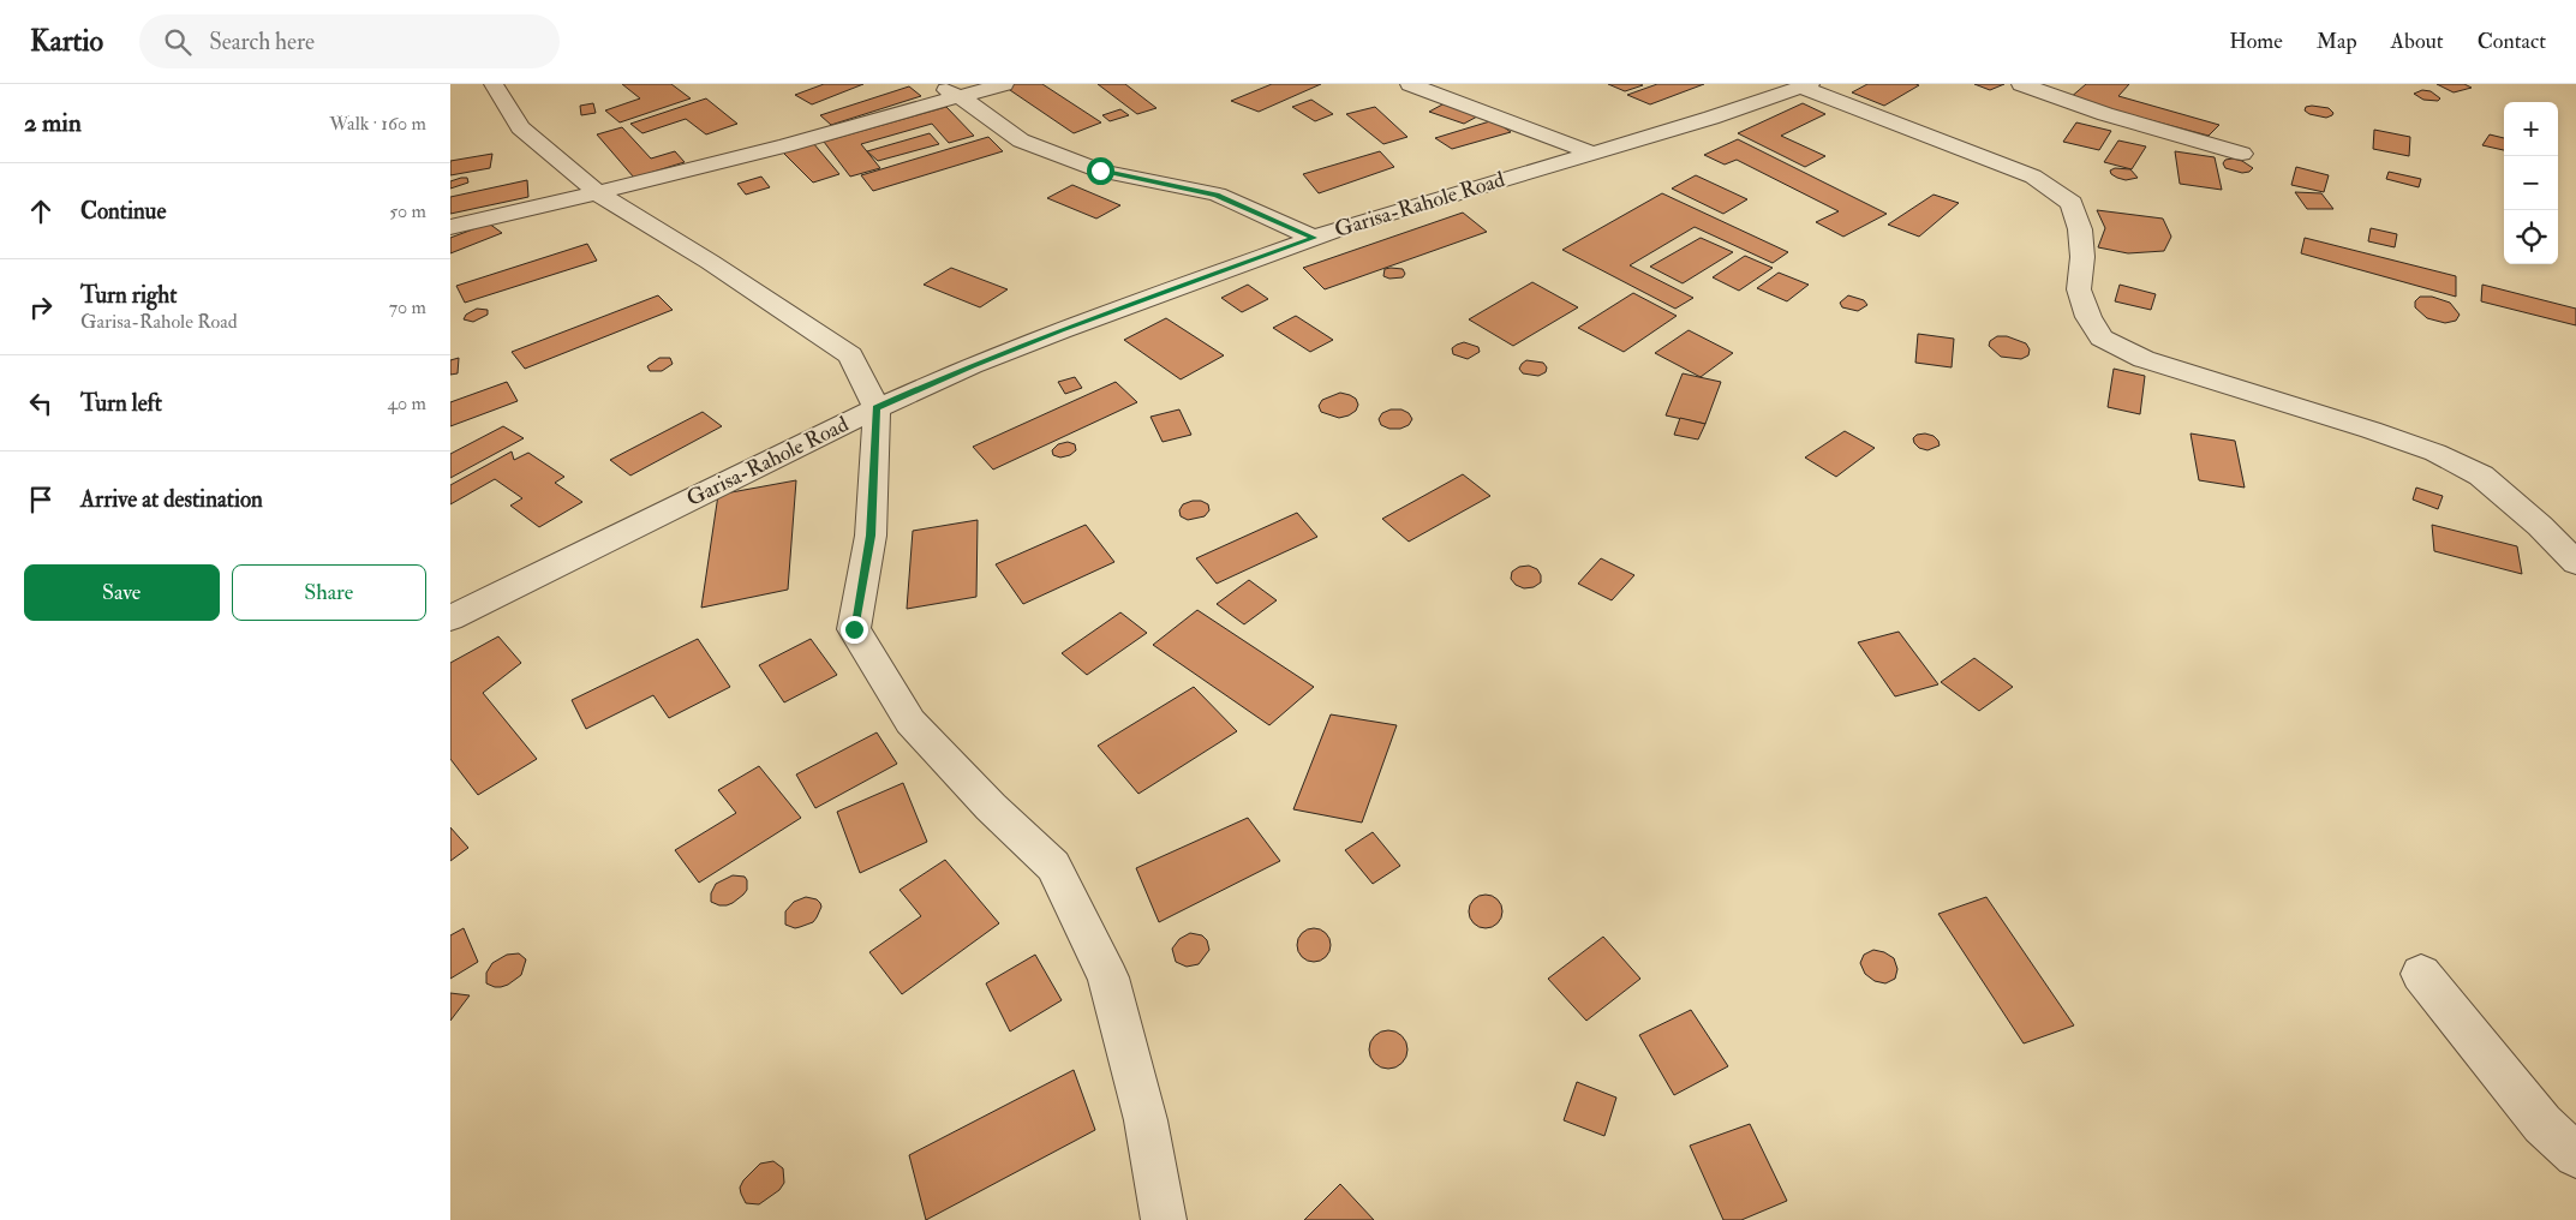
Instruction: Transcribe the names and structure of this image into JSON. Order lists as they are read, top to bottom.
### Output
{
  "streets": {
    "street": ["Garisa-Rahole Road"]
  },
  "page": {
    "header": "Kartio",
    "search": "Search here",
    "nav": [
      "Home",
      "Map",
      "About",
      "Contact"
    ],
    "heading": ["2 min", "Walk · 160 m"],
    "map_buttons": ["+", "−"],
    "list": [
      ["Continue", "50 m"],
      ["Turn right", "Garisa-Rahole Road", "70 m"],
      ["Turn left", "40 m"],
      "Arrive at destination"
    ],
    "buttons": ["Save", "Share"]
  }
}
